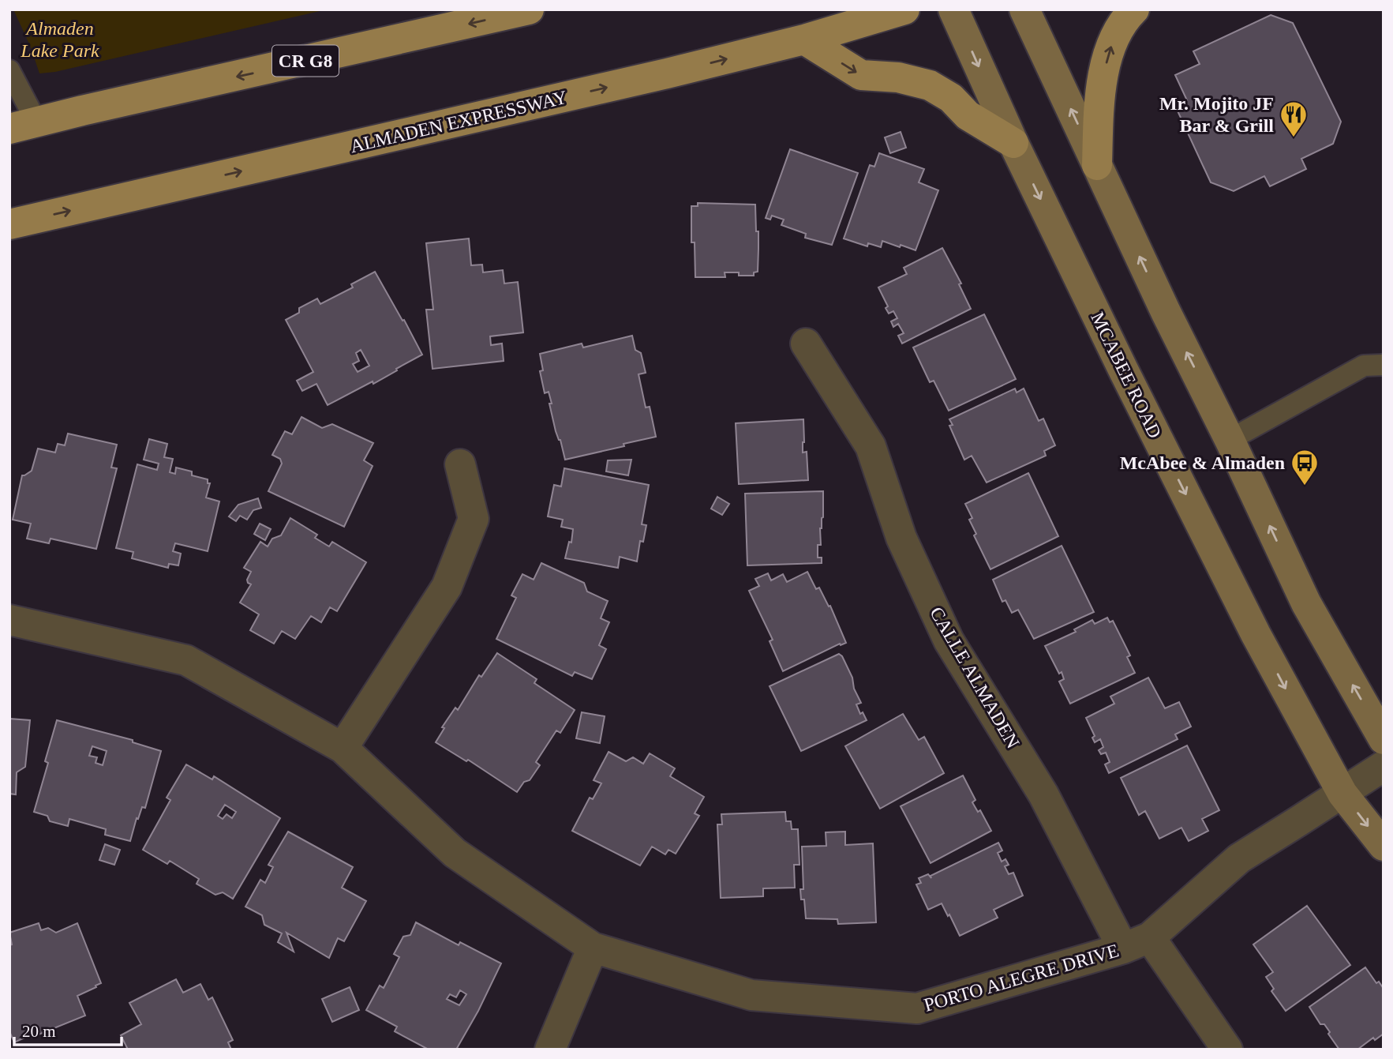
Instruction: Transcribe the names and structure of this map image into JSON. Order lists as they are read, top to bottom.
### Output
{
  "streets": {
    "main road": ["CR G8", "ALMADEN EXPRESSWAY"],
    "street": ["MCABEE ROAD", "CALLE ALMADEN", "PORTO ALEGRE DRIVE"]
  },
  "crossings": [
    ["MCABEE ROAD", "PORTO ALEGRE DRIVE"],
    ["CALLE ALMADEN", "PORTO ALEGRE DRIVE"]
  ],
  "parks": ["Almaden Lake Park"],
  "places": {
    "restaurant": ["Mr. Mojito JF Bar & Grill"],
    "bus stop": ["McAbee & Almaden"]
  },
  "scale_bar": "20 m"
}
